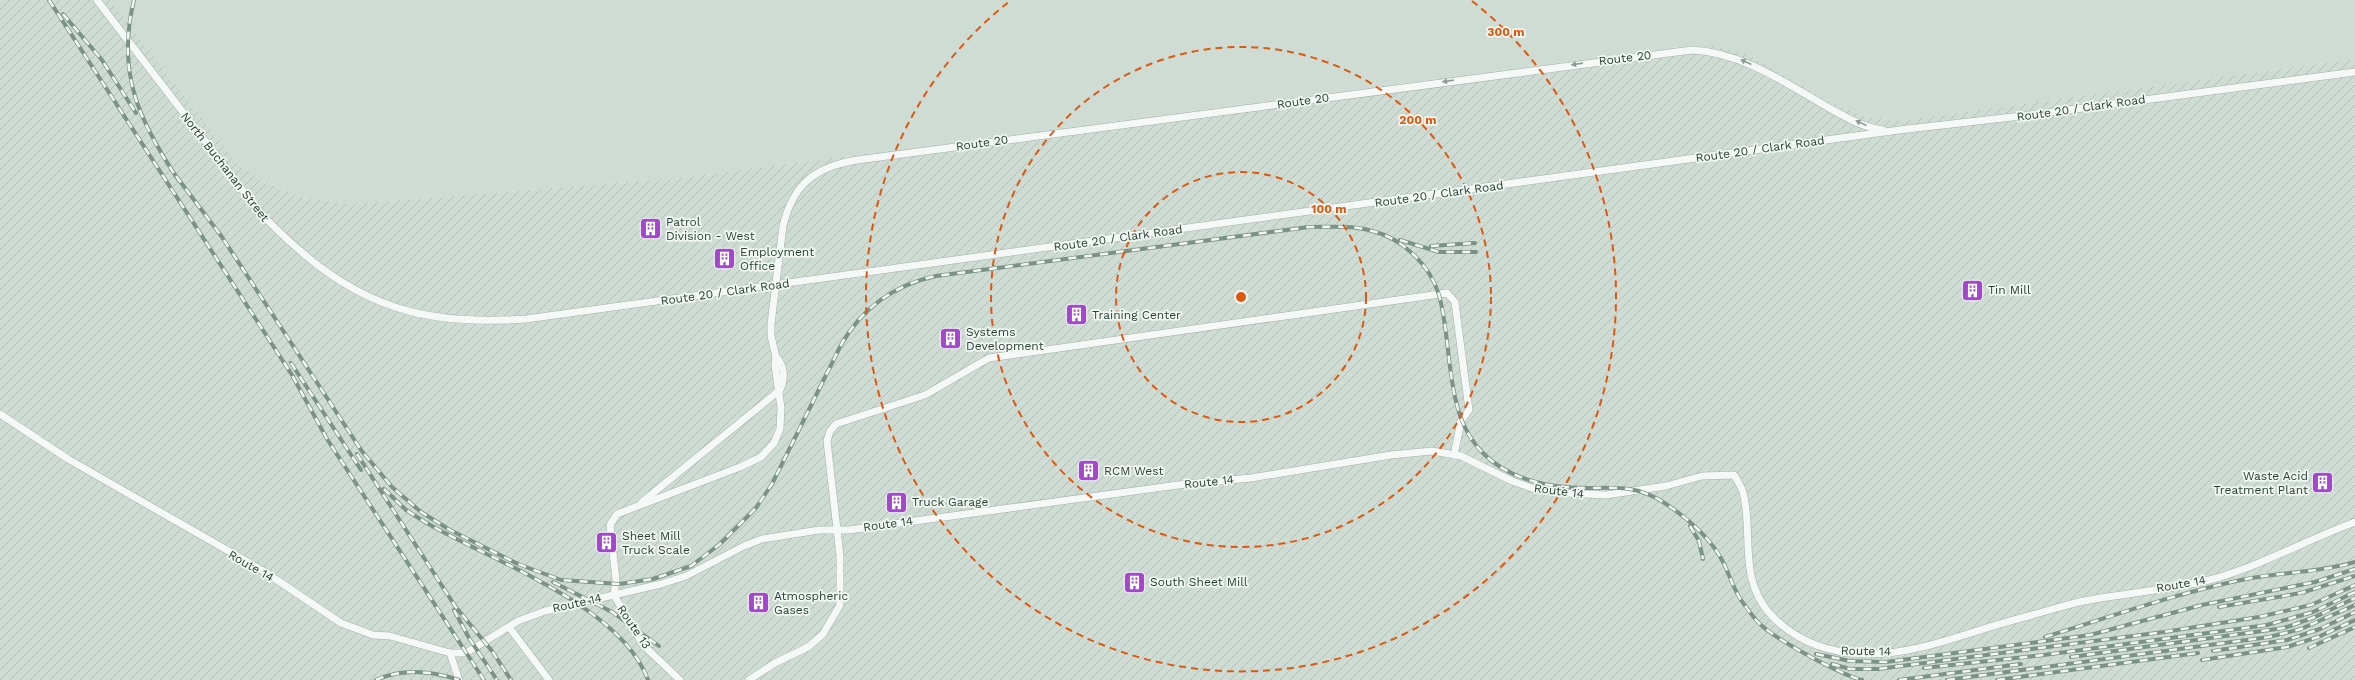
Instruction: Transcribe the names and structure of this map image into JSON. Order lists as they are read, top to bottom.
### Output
{
  "streets": {
    "street": [
      "Route 20",
      "Route 20 / Clark Road",
      "North Buchanan Street",
      "Route 14",
      "Route 13"
    ]
  },
  "crossings": [
    ["Route 20", "Route 20 / Clark Road"],
    ["Route 20", "Route 13"],
    ["Route 20 / Clark Road", "North Buchanan Street"],
    ["Route 20 / Clark Road", "Route 13"],
    ["Route 14", "Route 13"]
  ],
  "one_way": ["Route 20"],
  "places": {
    "building": [
      "Patrol Division - West",
      "Employment Office",
      "Tin Mill",
      "Training Center",
      "Systems Development",
      "RCM West",
      "Waste Acid Treatment Plant",
      "Truck Garage",
      "Sheet Mill Truck Scale",
      "South Sheet Mill",
      "Atmospheric Gases"
    ]
  },
  "rings": ["300 m", "200 m", "100 m"]
}
